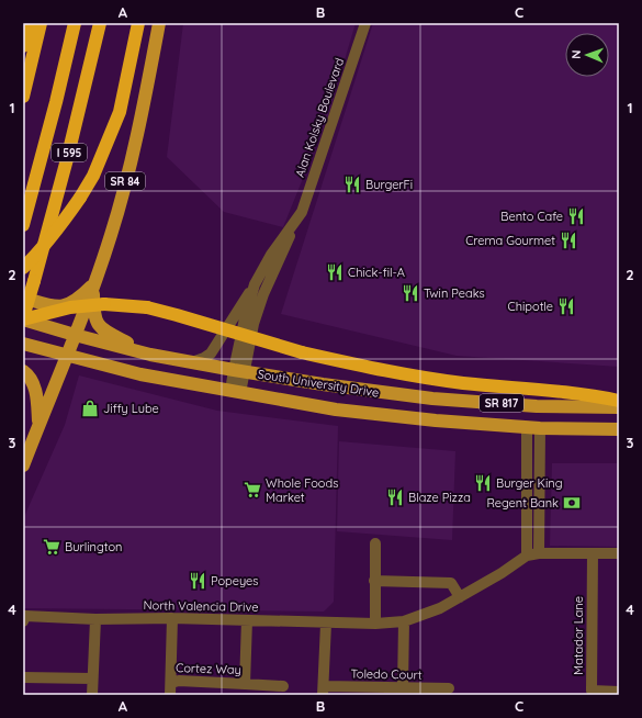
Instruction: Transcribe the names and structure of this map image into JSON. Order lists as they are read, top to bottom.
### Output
{
  "streets": {
    "highway": ["I 595"],
    "main road": ["SR 84", "South University Drive", "SR 817"],
    "street": [
      "Alan Kolsky Boulevard",
      "North Valencia Drive",
      "Matador Lane",
      "Cortez Way",
      "Toledo Court"
    ]
  },
  "crossings": [
    ["Alan Kolsky Boulevard", "South University Drive"],
    ["I 595", "South University Drive"],
    ["SR 84", "South University Drive"],
    ["North Valencia Drive", "Matador Lane"],
    ["North Valencia Drive", "Cortez Way"],
    ["North Valencia Drive", "Toledo Court"]
  ],
  "places": {
    "restaurant": [
      "BurgerFi",
      "Bento Cafe",
      "Crema Gourmet",
      "Chick-fil-A",
      "Twin Peaks",
      "Chipotle",
      "Burger King",
      "Blaze Pizza",
      "Popeyes"
    ],
    "shop": ["Jiffy Lube"],
    "supermarket": ["Whole Foods Market", "Burlington"],
    "bank": ["Regent Bank"]
  },
  "north": "left",
  "grid": {
    "columns": ["A", "B", "C"],
    "rows": [
      "1",
      "2",
      "3",
      "4"
    ]
  }
}
